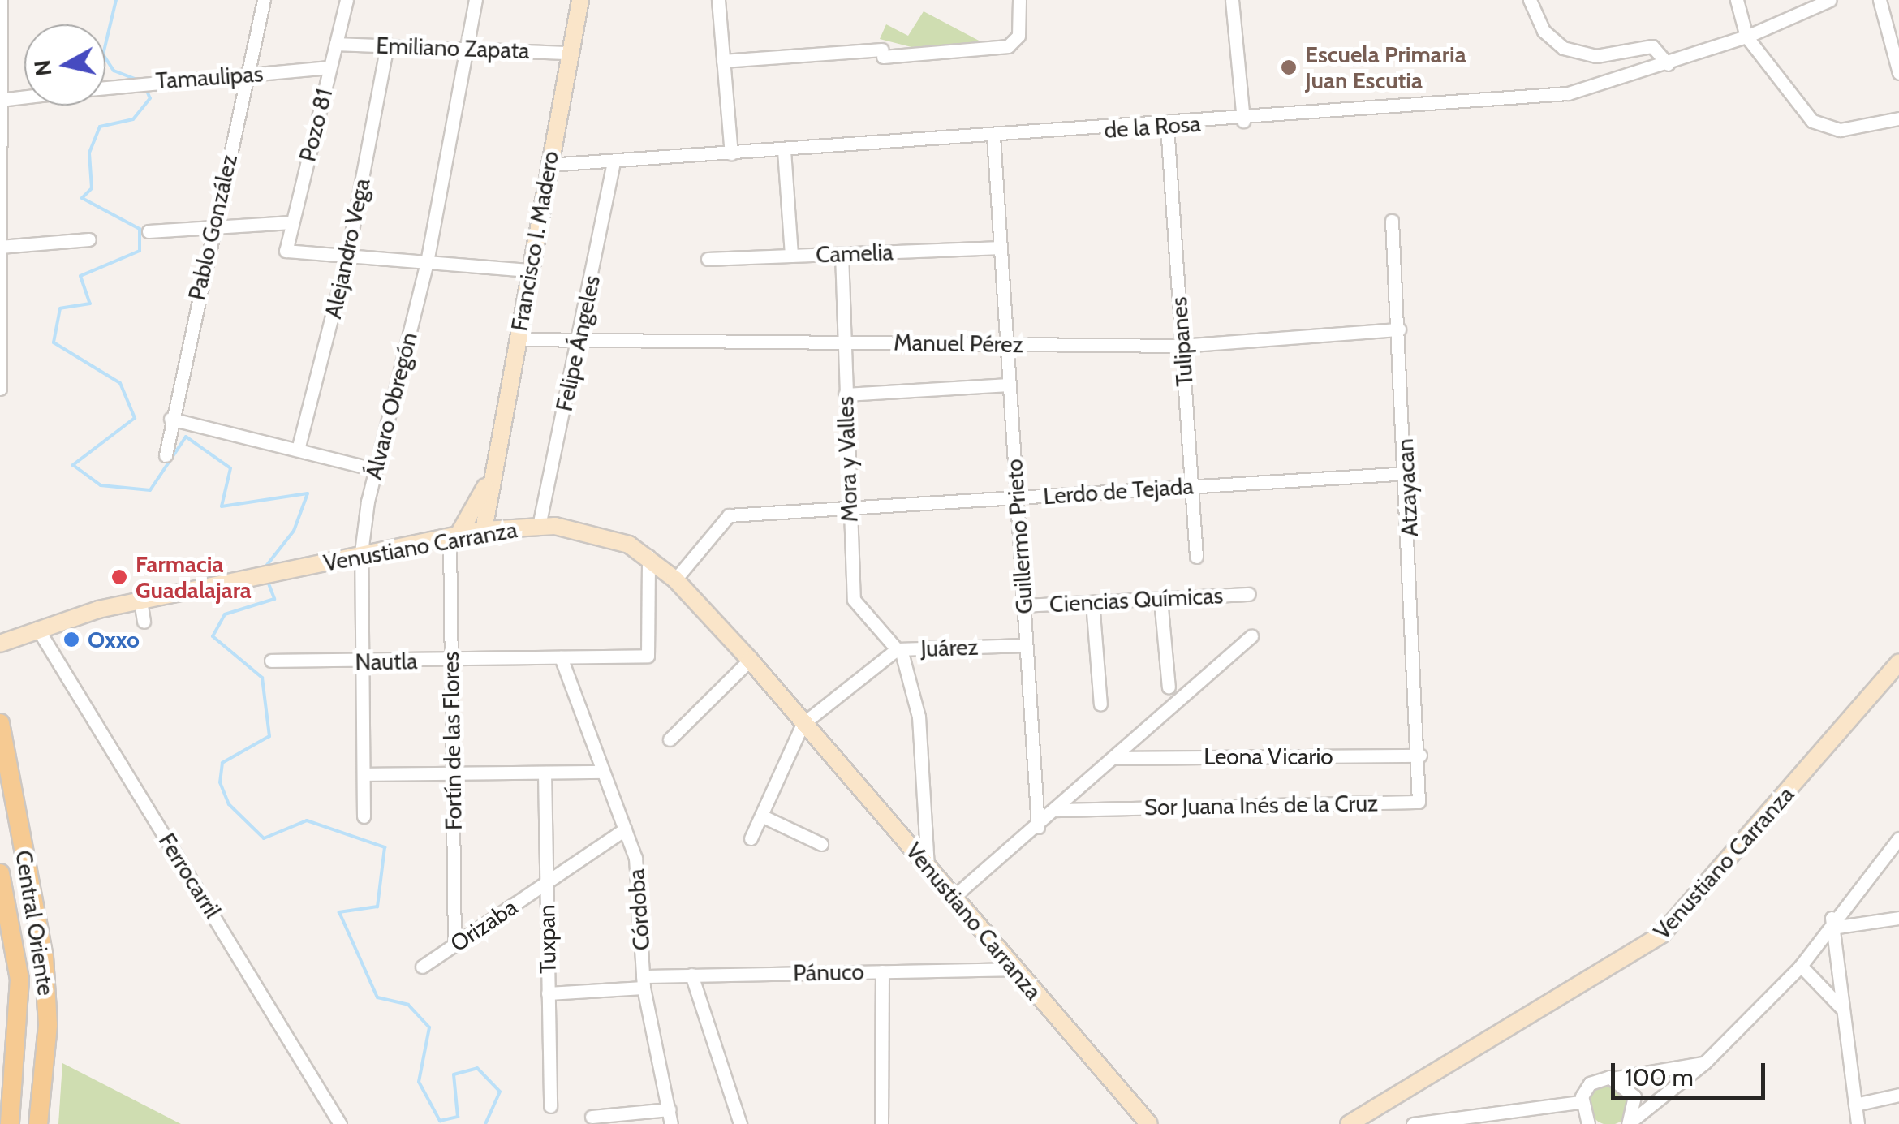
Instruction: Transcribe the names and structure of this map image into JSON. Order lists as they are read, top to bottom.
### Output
{
  "streets": {
    "main road": ["Francisco I. Madero", "Venustiano Carranza", "Central Oriente"],
    "street": [
      "Emiliano Zapata",
      "Tamaulipas",
      "Pozo 81",
      "de la Rosa",
      "Pablo González",
      "Alejandro Vega",
      "Camelia",
      "Tulipanes",
      "Felipe Ángeles",
      "Manuel Pérez",
      "Álvaro Obregón",
      "Mora y Valles",
      "Atzayacan",
      "Lerdo de Tejada",
      "Guillermo Prieto",
      "Ciencias Químicas",
      "Juárez",
      "Nautla",
      "Fortín de las Flores",
      "Leona Vicario",
      "Sor Juana Inés de la Cruz",
      "Ferrocarril",
      "Córdoba",
      "Orizaba",
      "Tuxpan",
      "Pánuco"
    ]
  },
  "crossings": [
    ["Emiliano Zapata", "Pozo 81"],
    ["Emiliano Zapata", "Francisco I. Madero"],
    ["Emiliano Zapata", "Alejandro Vega"],
    ["Emiliano Zapata", "Álvaro Obregón"],
    ["Tamaulipas", "Pozo 81"],
    ["Tamaulipas", "Pablo González"],
    ["Pozo 81", "Alejandro Vega"],
    ["de la Rosa", "Francisco I. Madero"],
    ["de la Rosa", "Tulipanes"],
    ["de la Rosa", "Felipe Ángeles"],
    ["de la Rosa", "Guillermo Prieto"],
    ["Francisco I. Madero", "Manuel Pérez"],
    ["Francisco I. Madero", "Venustiano Carranza"],
    ["Francisco I. Madero", "Fortín de las Flores"],
    ["Camelia", "Mora y Valles"],
    ["Camelia", "Guillermo Prieto"],
    ["Tulipanes", "Manuel Pérez"],
    ["Tulipanes", "Lerdo de Tejada"],
    ["Felipe Ángeles", "Manuel Pérez"],
    ["Felipe Ángeles", "Venustiano Carranza"],
    ["Manuel Pérez", "Mora y Valles"],
    ["Manuel Pérez", "Atzayacan"],
    ["Manuel Pérez", "Guillermo Prieto"],
    ["Álvaro Obregón", "Venustiano Carranza"],
    ["Álvaro Obregón", "Nautla"],
    ["Mora y Valles", "Lerdo de Tejada"],
    ["Mora y Valles", "Juárez"],
    ["Atzayacan", "Leona Vicario"],
    ["Atzayacan", "Sor Juana Inés de la Cruz"],
    ["Lerdo de Tejada", "Guillermo Prieto"],
    ["Lerdo de Tejada", "Venustiano Carranza"],
    ["Guillermo Prieto", "Ciencias Químicas"],
    ["Guillermo Prieto", "Juárez"],
    ["Venustiano Carranza", "Juárez"],
    ["Venustiano Carranza", "Nautla"],
    ["Venustiano Carranza", "Fortín de las Flores"],
    ["Venustiano Carranza", "Ferrocarril"],
    ["Venustiano Carranza", "Pánuco"],
    ["Nautla", "Fortín de las Flores"],
    ["Nautla", "Córdoba"],
    ["Fortín de las Flores", "Orizaba"],
    ["Leona Vicario", "Sor Juana Inés de la Cruz"],
    ["Córdoba", "Orizaba"],
    ["Córdoba", "Pánuco"],
    ["Orizaba", "Tuxpan"],
    ["Tuxpan", "Pánuco"]
  ],
  "places": ["Escuela Primaria Juan Escutia", "Farmacia Guadalajara", "Oxxo"],
  "scale_bar": "100 m",
  "north": "left"
}
